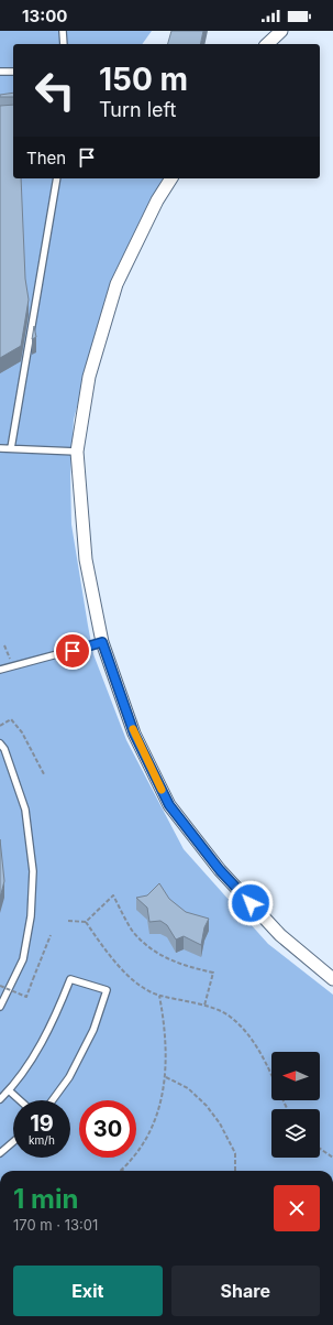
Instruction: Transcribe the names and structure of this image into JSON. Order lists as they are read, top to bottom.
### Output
{
  "north": "left",
  "page": {
    "status": "13:00",
    "turn": ["150 m", "Turn left"],
    "then": "Then",
    "speed": "19 km/h",
    "limit": "30",
    "heading": ["1 min", "170 m · 13:01"],
    "buttons": ["Exit", "Share"]
  }
}
